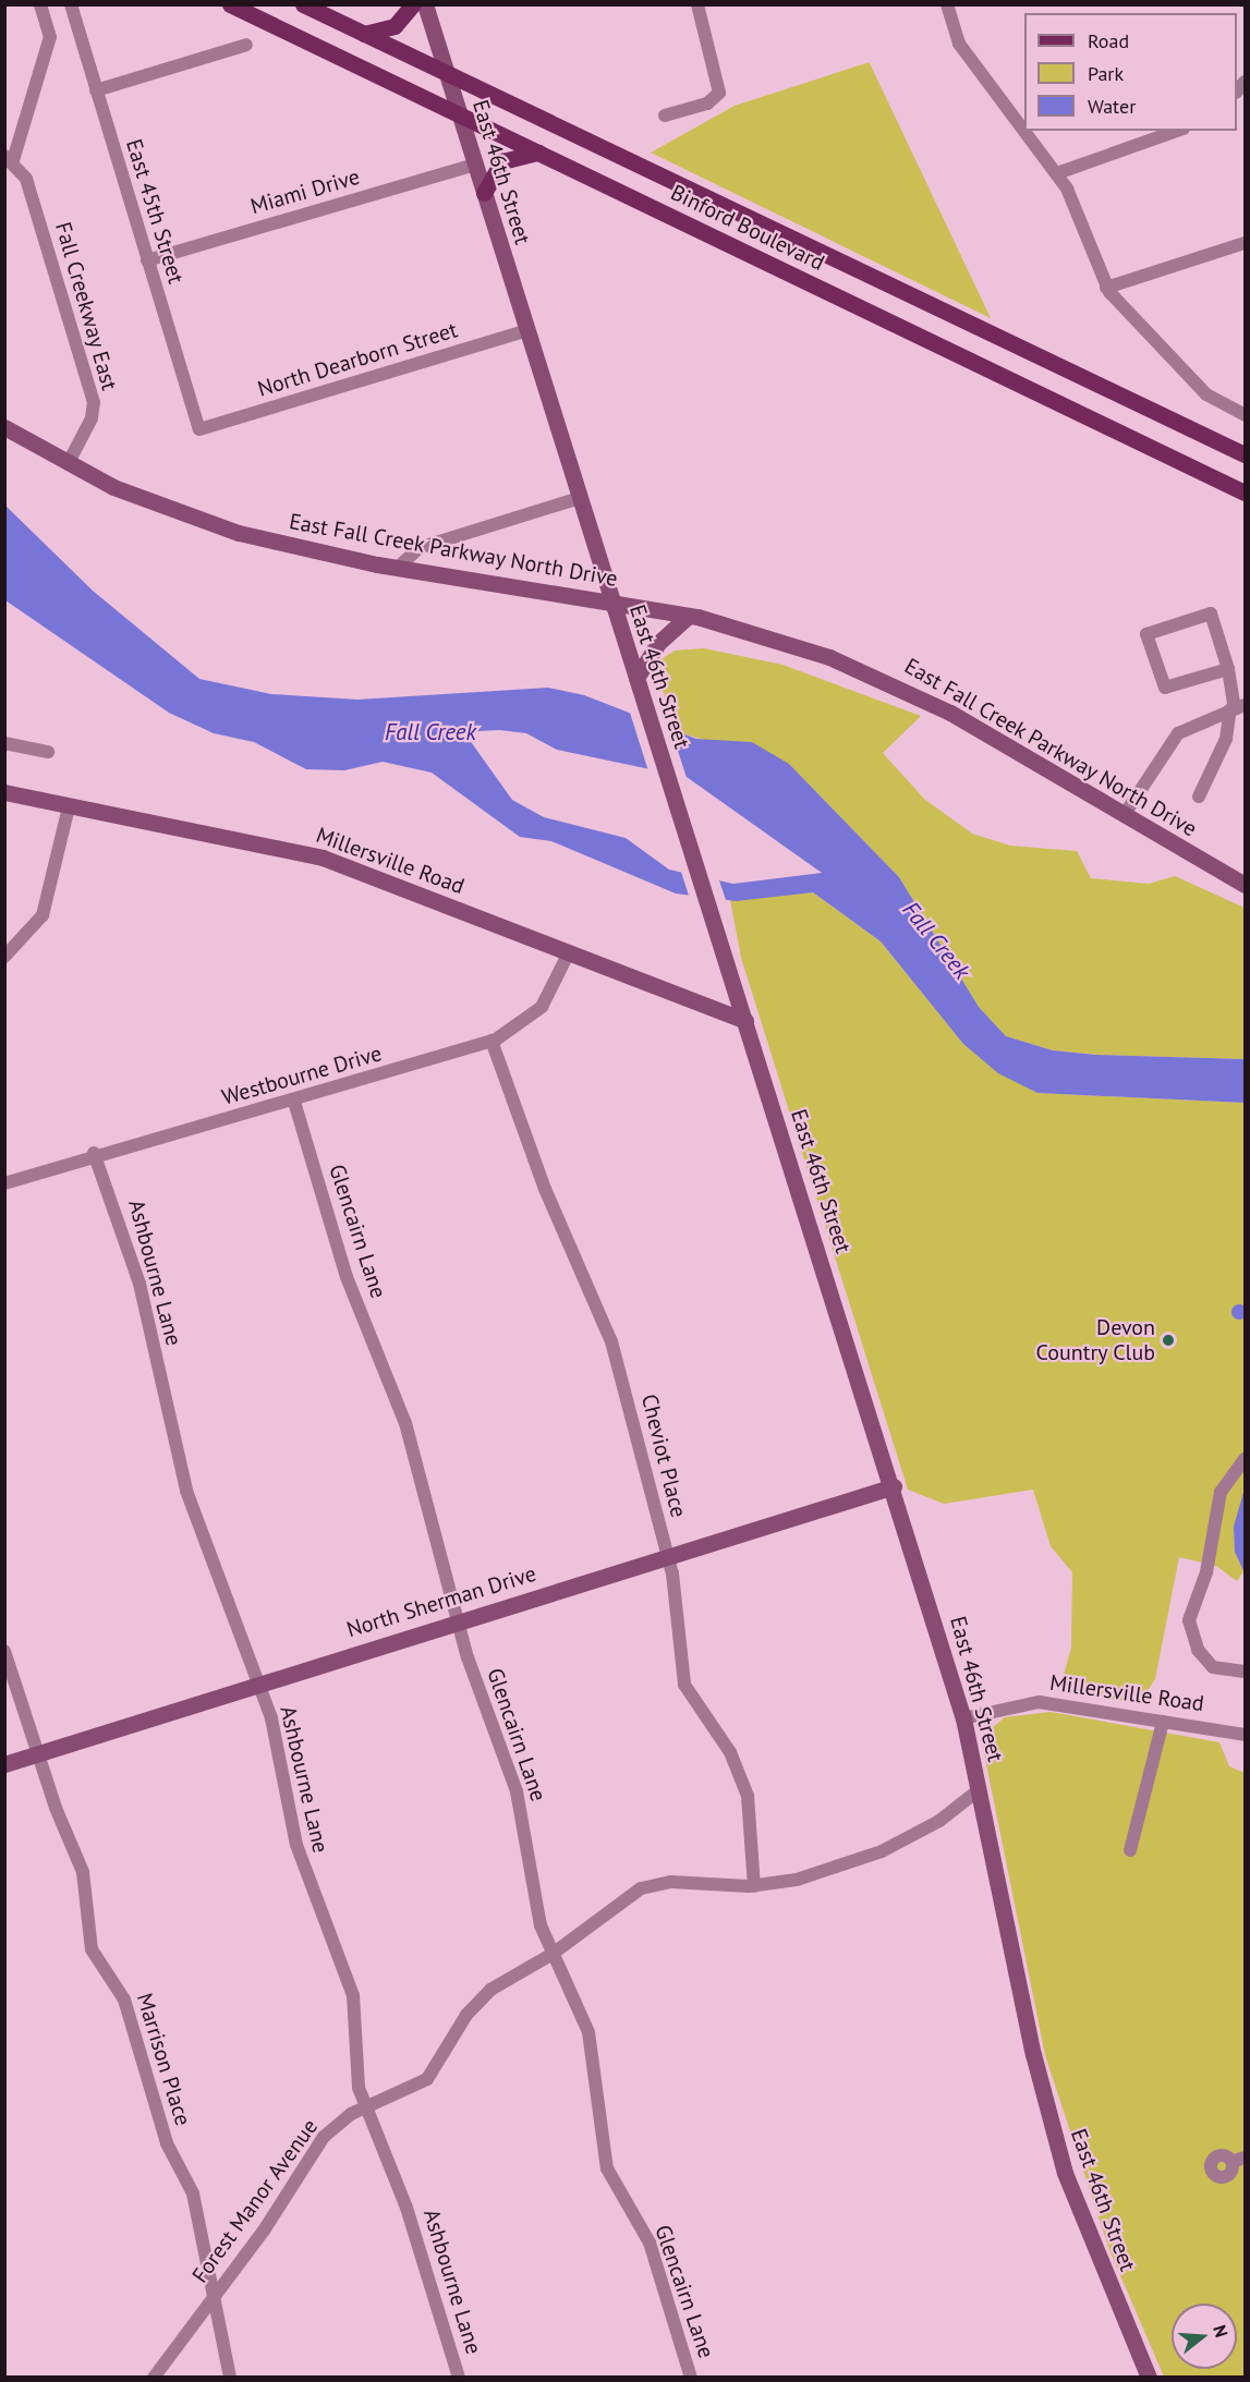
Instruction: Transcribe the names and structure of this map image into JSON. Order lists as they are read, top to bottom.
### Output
{
  "streets": {
    "main road": [
      "East 46th Street",
      "Binford Boulevard",
      "East Fall Creek Parkway North Drive",
      "Millersville Road",
      "North Sherman Drive"
    ],
    "street": [
      "Miami Drive",
      "East 45th Street",
      "Fall Creekway East",
      "North Dearborn Street",
      "Westbourne Drive",
      "Glencairn Lane",
      "Ashbourne Lane",
      "Cheviot Place",
      "Marrison Place",
      "Forest Manor Avenue"
    ]
  },
  "crossings": [
    ["East 46th Street", "Miami Drive"],
    ["East 46th Street", "Binford Boulevard"],
    ["East 46th Street", "North Dearborn Street"],
    ["East 46th Street", "East Fall Creek Parkway North Drive"],
    ["East 46th Street", "Millersville Road"],
    ["East 46th Street", "North Sherman Drive"],
    ["East 46th Street", "Forest Manor Avenue"],
    ["Miami Drive", "East 45th Street"],
    ["East 45th Street", "North Dearborn Street"],
    ["Fall Creekway East", "East Fall Creek Parkway North Drive"],
    ["Millersville Road", "Westbourne Drive"],
    ["Westbourne Drive", "Glencairn Lane"],
    ["Westbourne Drive", "Ashbourne Lane"],
    ["Westbourne Drive", "Cheviot Place"],
    ["Glencairn Lane", "North Sherman Drive"],
    ["Glencairn Lane", "Forest Manor Avenue"],
    ["Ashbourne Lane", "North Sherman Drive"],
    ["Ashbourne Lane", "Forest Manor Avenue"],
    ["Cheviot Place", "North Sherman Drive"],
    ["Cheviot Place", "Forest Manor Avenue"],
    ["North Sherman Drive", "Marrison Place"],
    ["Marrison Place", "Forest Manor Avenue"]
  ],
  "water": ["Fall Creek"],
  "places": ["Devon Country Club"],
  "legend": ["Road", "Park", "Water"],
  "north": "right"
}
